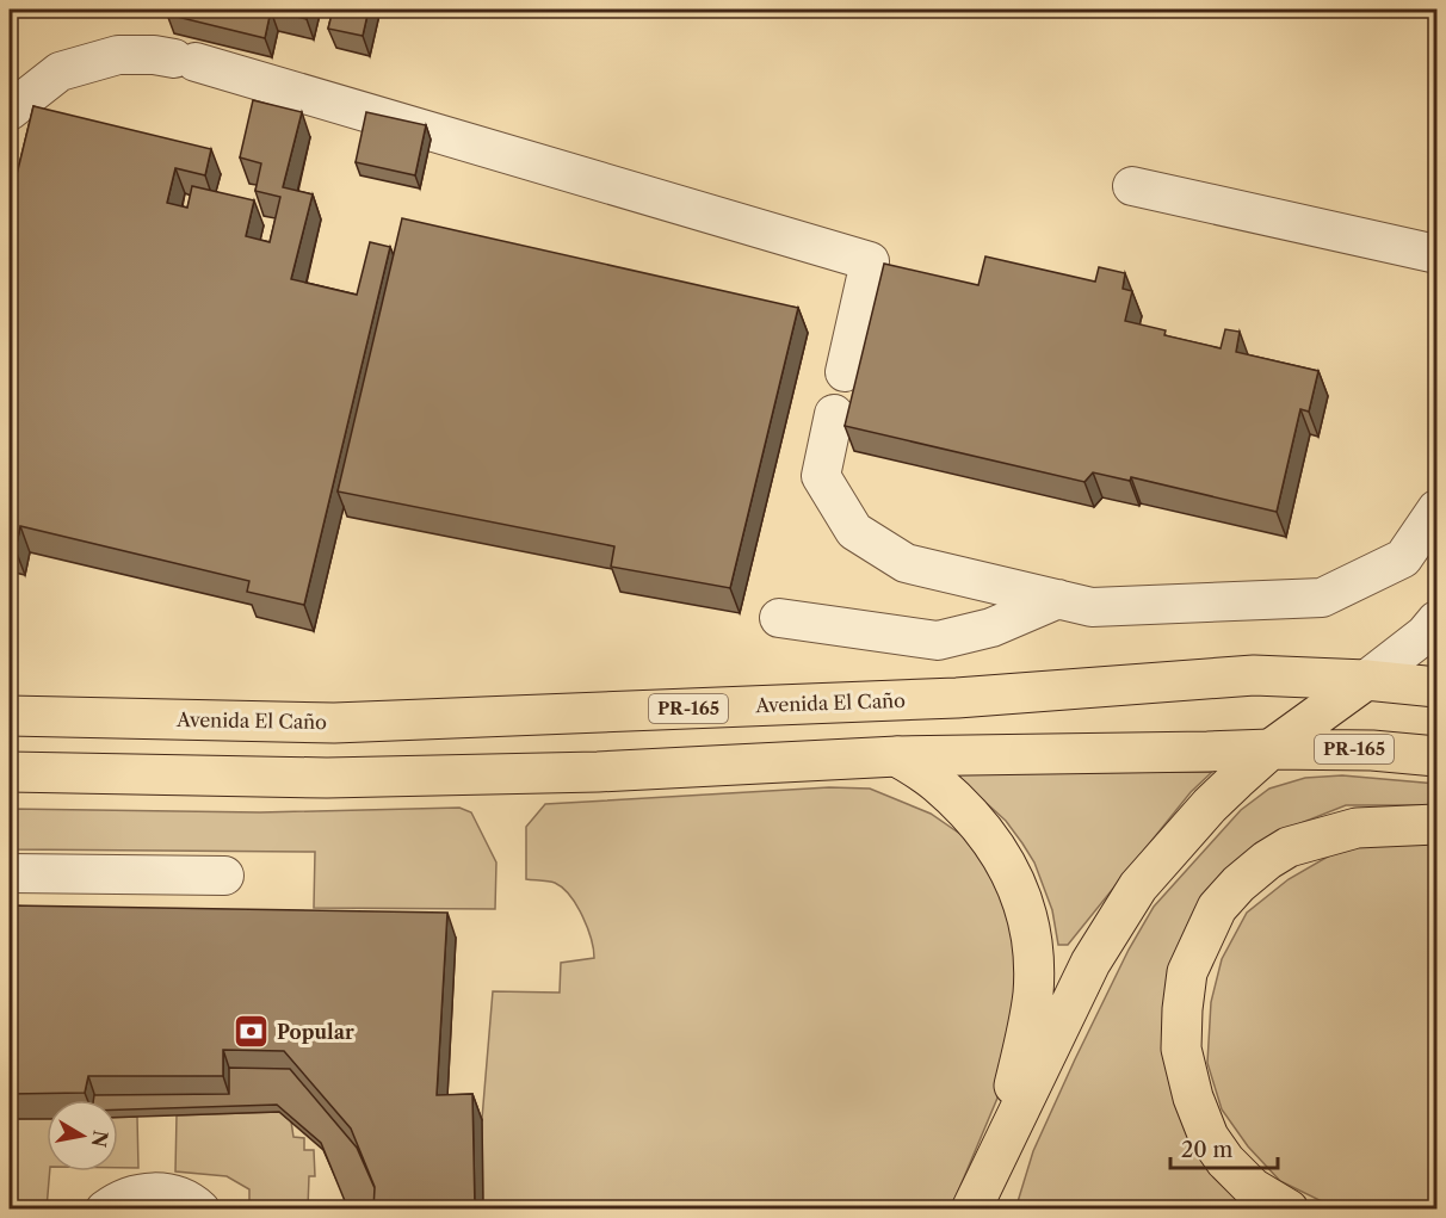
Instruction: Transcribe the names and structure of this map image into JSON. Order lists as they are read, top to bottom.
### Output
{
  "streets": {
    "main road": ["Avenida El Caño", "PR-165"]
  },
  "places": {
    "bank": ["Popular"]
  },
  "scale_bar": "20 m",
  "north": "right"
}
